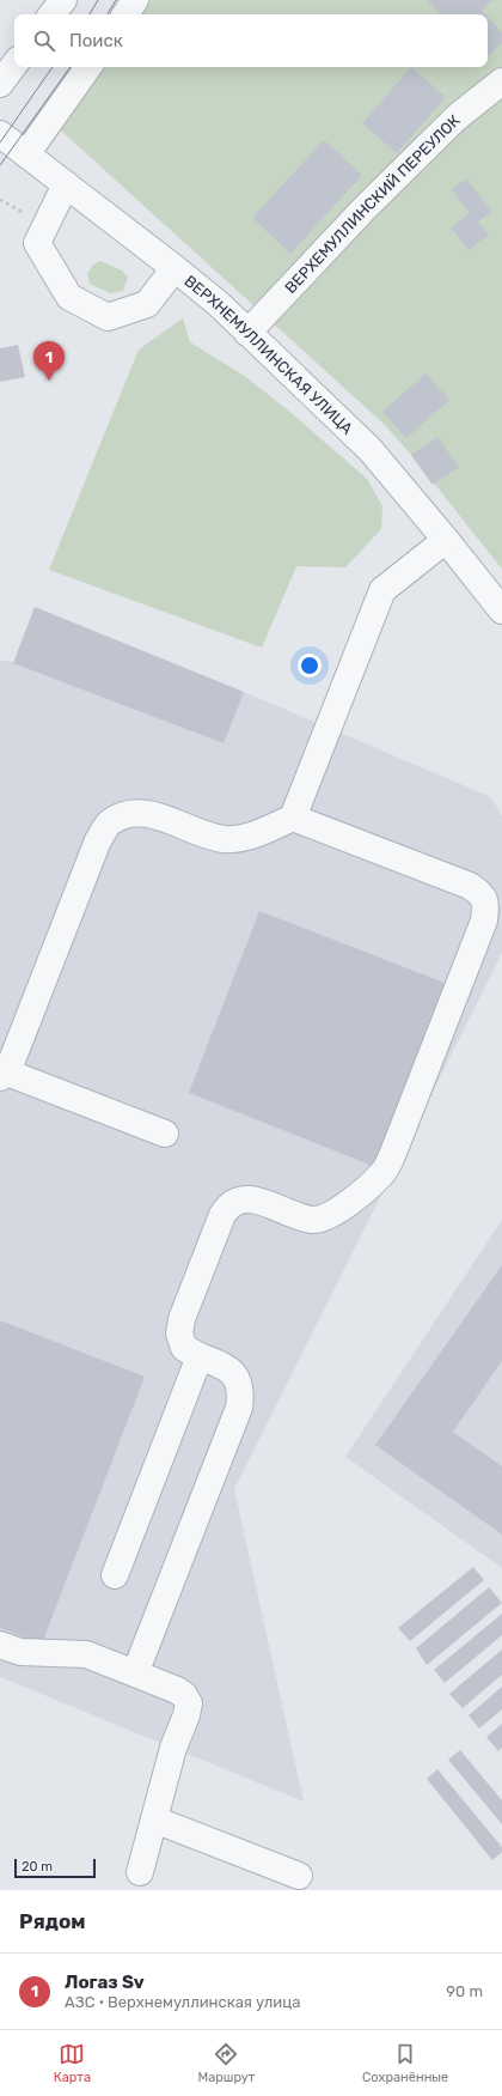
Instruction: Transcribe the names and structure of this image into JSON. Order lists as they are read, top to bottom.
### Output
{
  "streets": {
    "street": ["ВЕРХЕМУЛЛИНСКИЙ ПЕРЕУЛОК", "ВЕРХНЕМУЛЛИНСКАЯ УЛИЦА"]
  },
  "crossings": [
    ["ВЕРХЕМУЛЛИНСКИЙ ПЕРЕУЛОК", "ВЕРХНЕМУЛЛИНСКАЯ УЛИЦА"]
  ],
  "scale_bar": "20 m",
  "page": {
    "search": "Поиск",
    "pins": "1",
    "scale": "20 m",
    "heading": "Рядом",
    "list": [
      {
        "mark": "1",
        "name": "Логаз Sv",
        "note": "АЗС · Верхнемуллинская улица",
        "value": "90 m"
      }
    ],
    "nav": ["Карта", "Маршрут", "Сохранённые"]
  }
}
